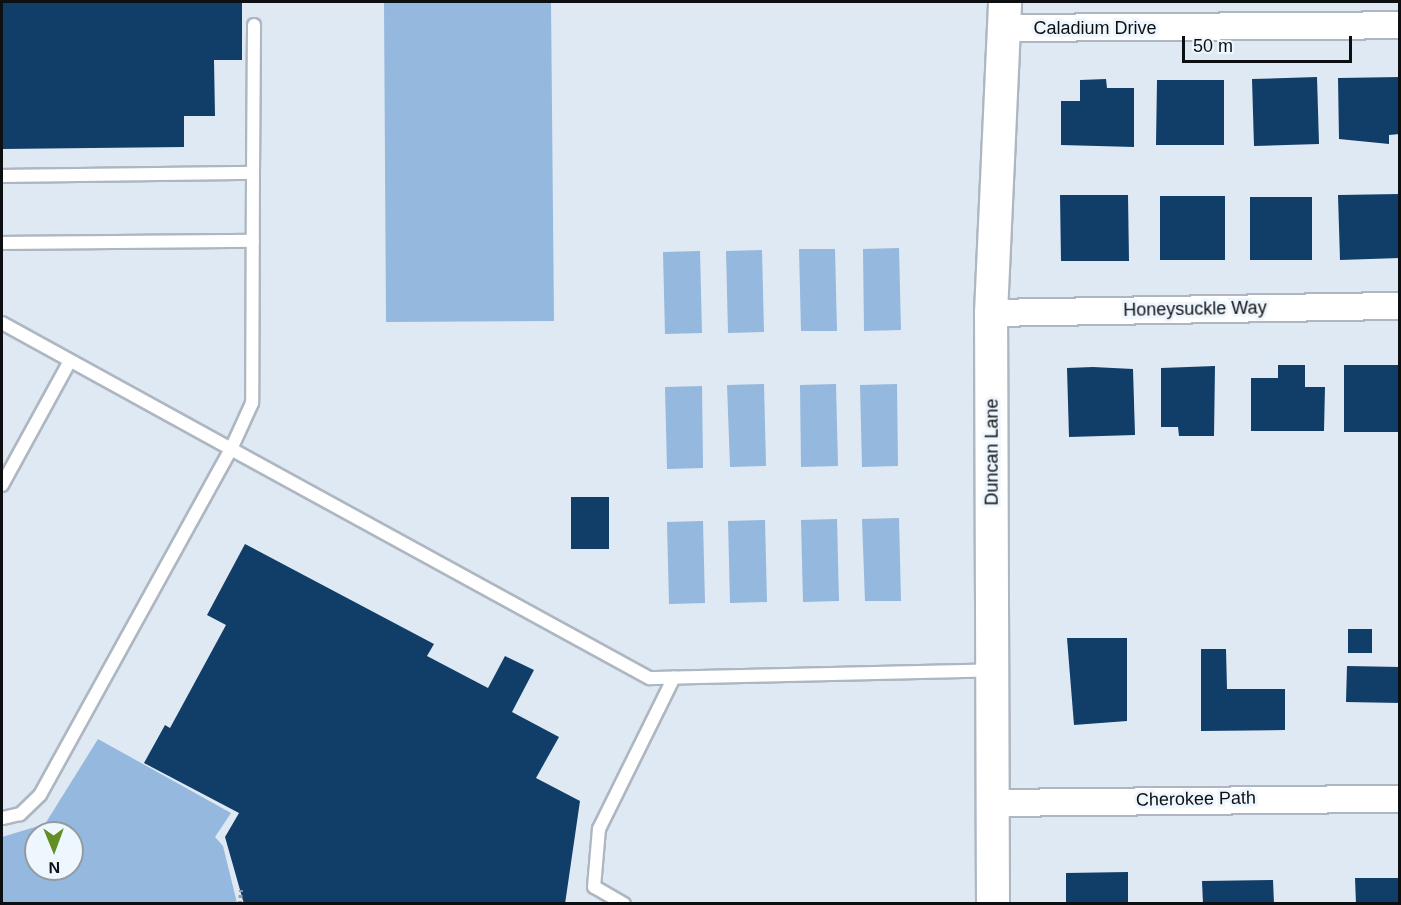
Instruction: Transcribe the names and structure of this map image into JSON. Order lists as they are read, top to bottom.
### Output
{
  "streets": {
    "street": [
      "Caladium Drive",
      "Honeysuckle Way",
      "Duncan Lane",
      "Cherokee Path"
    ]
  },
  "crossings": [
    ["Caladium Drive", "Duncan Lane"],
    ["Honeysuckle Way", "Duncan Lane"],
    ["Duncan Lane", "Cherokee Path"]
  ],
  "scale_bar": "50 m",
  "north": "bottom"
}
